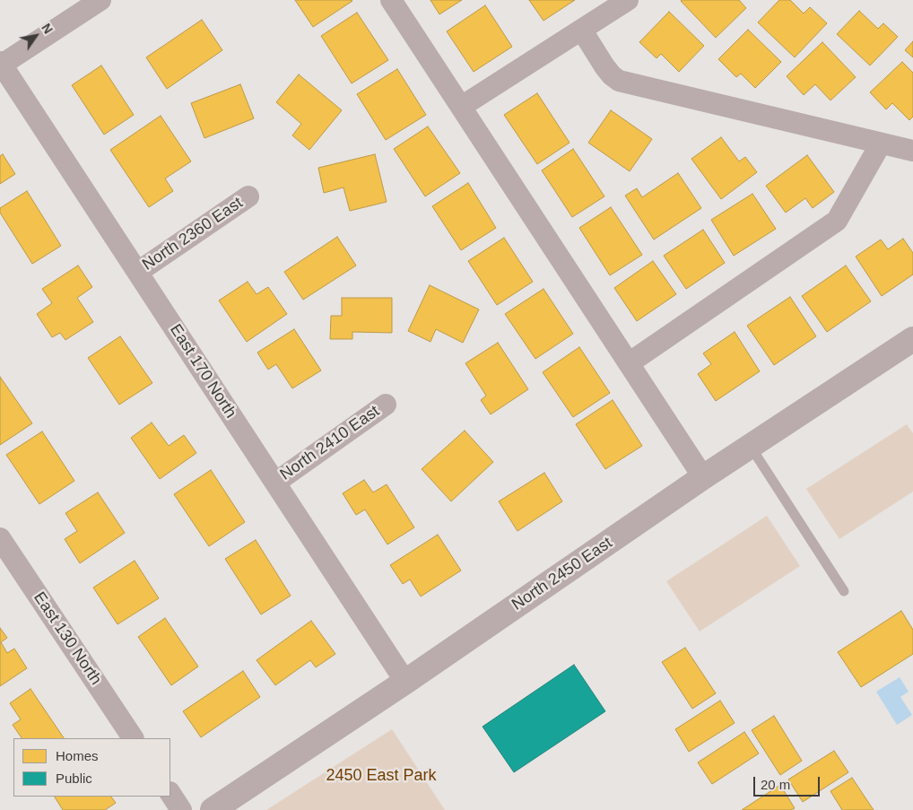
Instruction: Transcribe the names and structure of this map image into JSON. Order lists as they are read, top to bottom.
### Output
{
  "streets": {
    "street": [
      "North 2360 East",
      "East 170 North",
      "North 2410 East",
      "North 2450 East",
      "East 130 North"
    ]
  },
  "crossings": [
    ["North 2360 East", "East 170 North"],
    ["East 170 North", "North 2410 East"],
    ["East 170 North", "North 2450 East"]
  ],
  "parks": ["2450 East Park"],
  "legend": ["Homes", "Public"],
  "scale_bar": "20 m",
  "north": "top right"
}
